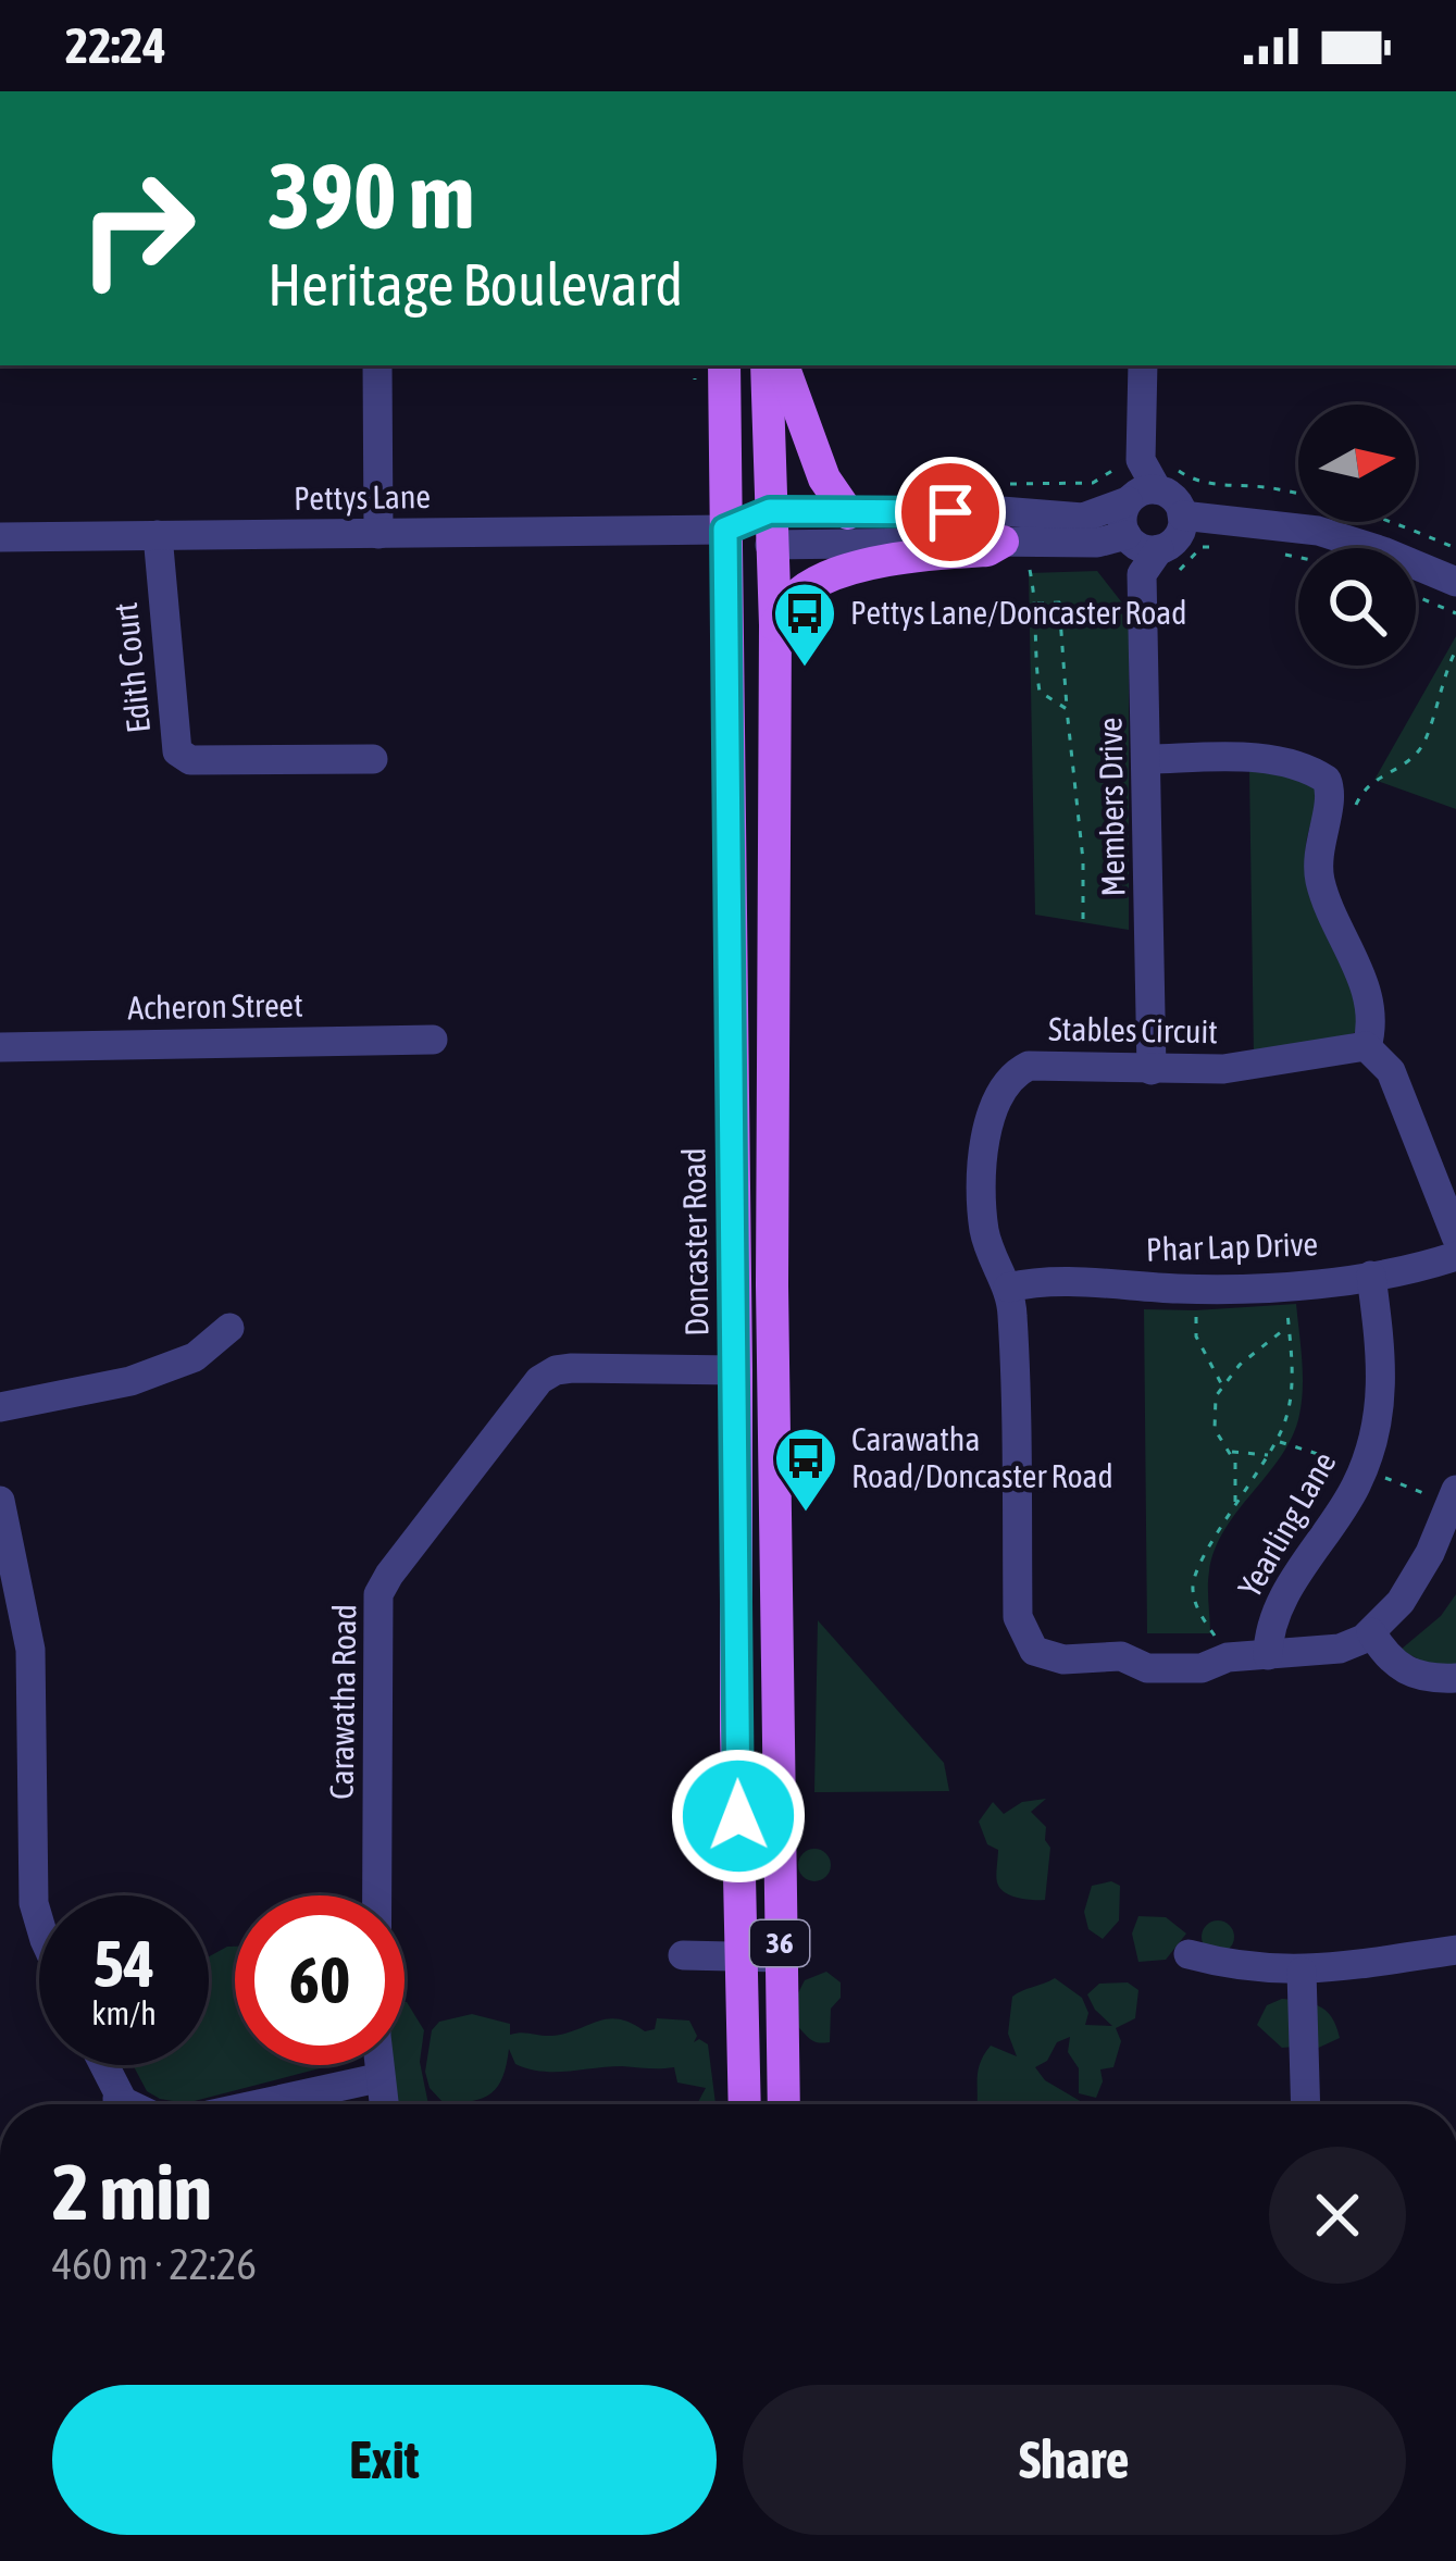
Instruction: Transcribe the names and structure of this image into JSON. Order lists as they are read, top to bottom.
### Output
{
  "streets": {
    "main road": ["Doncaster Road", "36"],
    "street": [
      "Pettys Lane",
      "Edith Court",
      "Members Drive",
      "Acheron Street",
      "Stables Circuit",
      "Phar Lap Drive",
      "Yearling Lane",
      "Carawatha Road"
    ]
  },
  "crossings": [
    ["Pettys Lane", "Edith Court"],
    ["Pettys Lane", "Doncaster Road"],
    ["Members Drive", "Stables Circuit"],
    ["Stables Circuit", "Phar Lap Drive"],
    ["Stables Circuit", "Yearling Lane"],
    ["Doncaster Road", "Carawatha Road"],
    ["Phar Lap Drive", "Yearling Lane"]
  ],
  "places": {
    "bus stop": ["Pettys Lane/Doncaster Road", "Carawatha Road/Doncaster Road"]
  },
  "north": "right",
  "page": {
    "status": "22:24",
    "turn": ["390 m", "Heritage Boulevard"],
    "speed": "54 km/h",
    "limit": "60",
    "heading": ["2 min", "460 m · 22:26"],
    "buttons": ["Exit", "Share"]
  }
}
